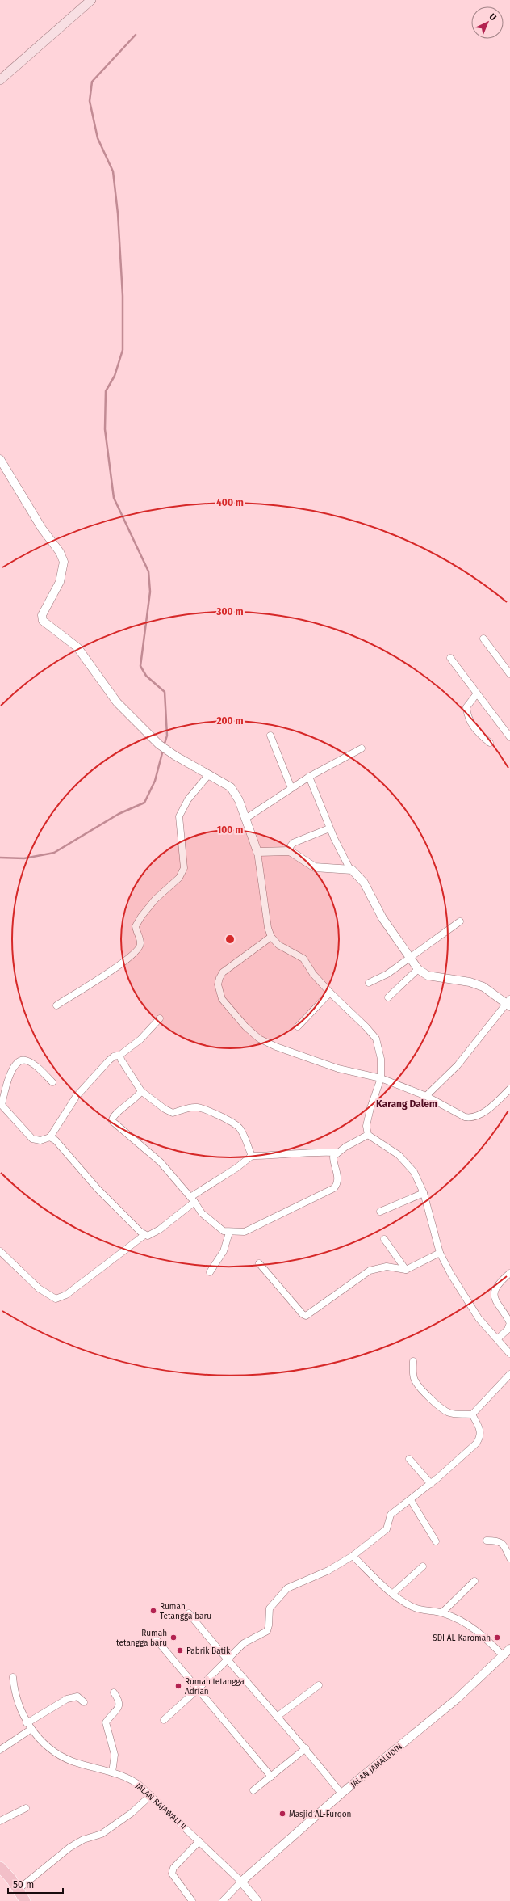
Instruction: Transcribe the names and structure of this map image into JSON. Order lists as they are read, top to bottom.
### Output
{
  "streets": {
    "street": ["JALAN JAMALUDIN", "JALAN RAJAWALI II"]
  },
  "crossings": [
    ["JALAN JAMALUDIN", "JALAN RAJAWALI II"]
  ],
  "districts": ["Karang Dalem"],
  "places": [
    "Rumah Tetangga baru",
    "Rumah tetangga baru",
    "SDI AL-Karomah",
    "Pabrik Batik",
    "Rumah tetangga Adrian",
    "Masjid AL-Furqon"
  ],
  "scale_bar": "50 m",
  "north": "top right",
  "rings": [
    "400 m",
    "300 m",
    "200 m",
    "100 m"
  ]
}
